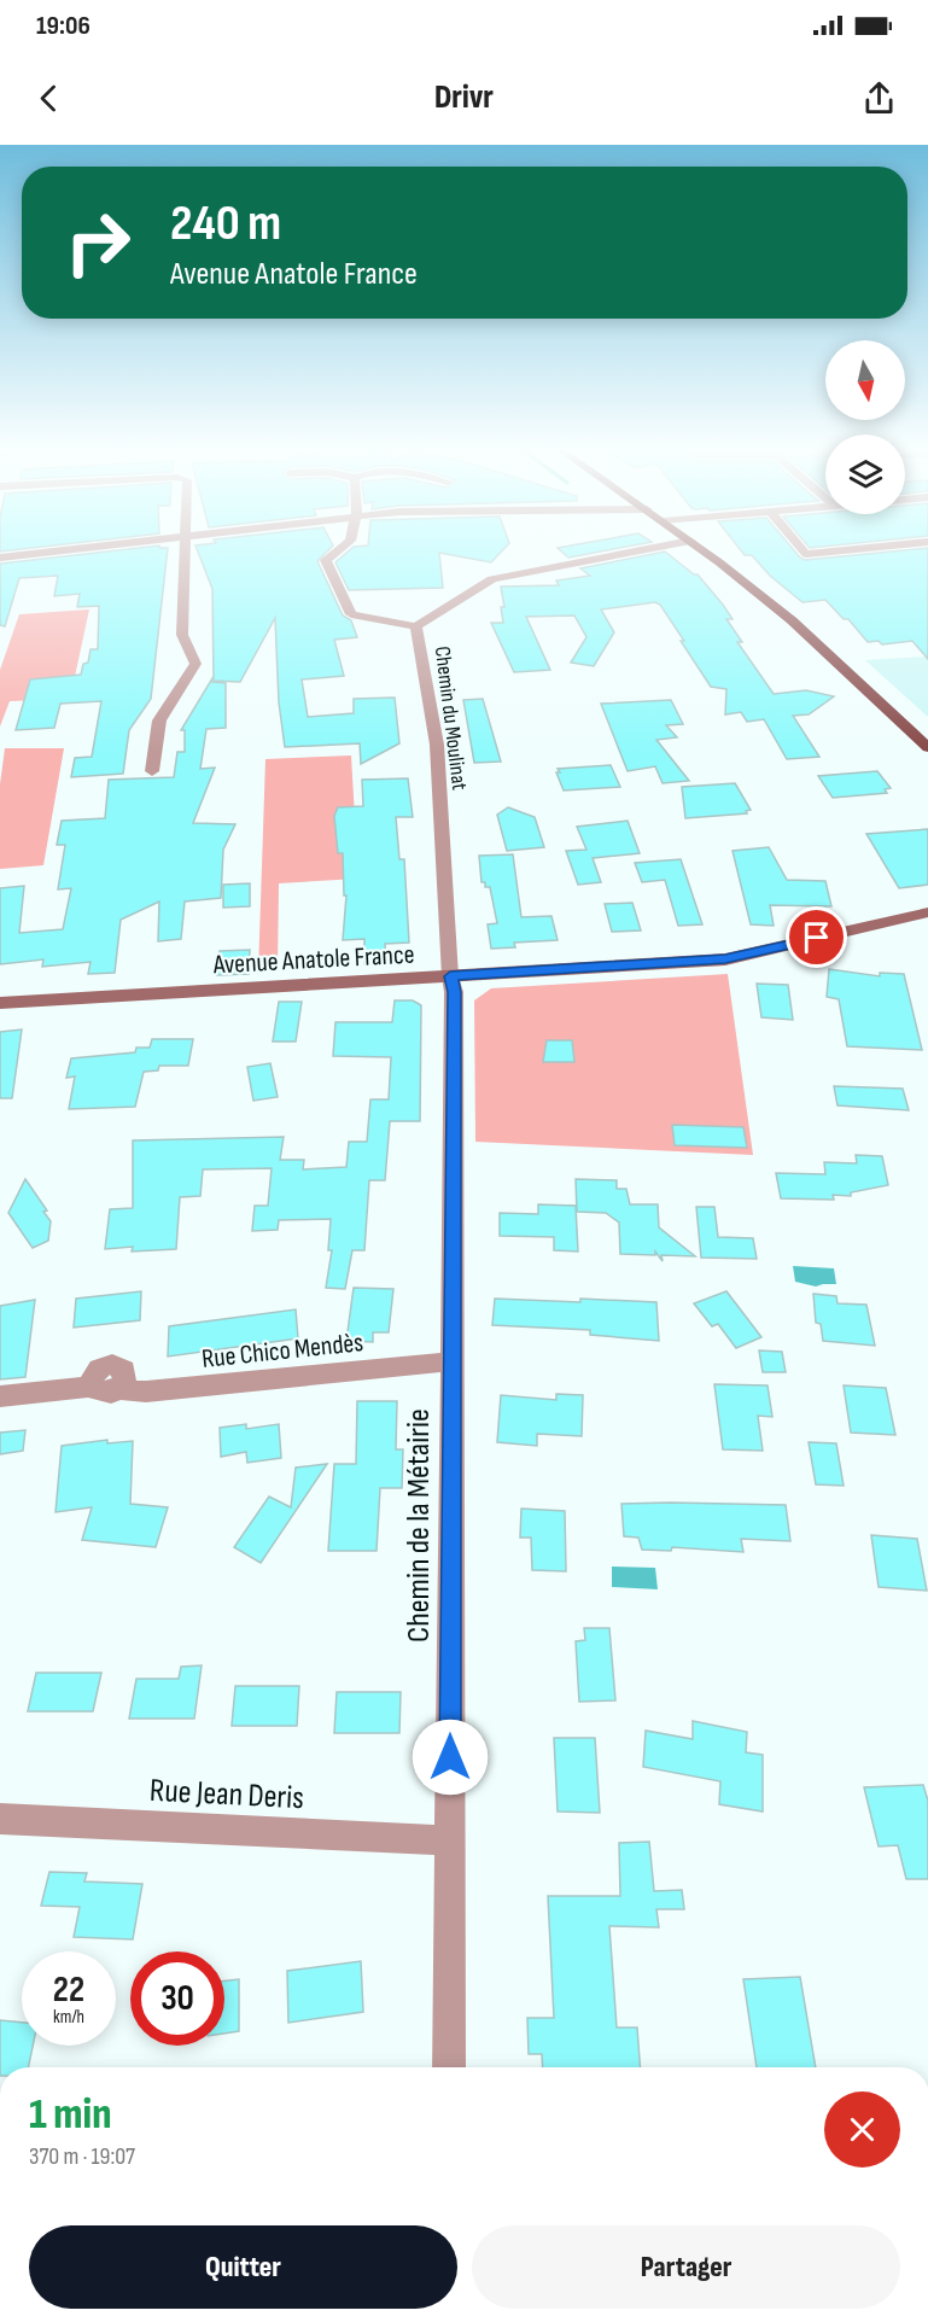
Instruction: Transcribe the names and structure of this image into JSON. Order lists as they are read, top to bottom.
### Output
{
  "streets": {
    "street": [
      "Chemin du Moulinat",
      "Avenue Anatole France",
      "Rue Chico Mendès",
      "Chemin de la Métairie",
      "Rue Jean Deris"
    ]
  },
  "crossings": [
    ["Chemin du Moulinat", "Avenue Anatole France"],
    ["Chemin du Moulinat", "Chemin de la Métairie"],
    ["Avenue Anatole France", "Chemin de la Métairie"],
    ["Rue Chico Mendès", "Chemin de la Métairie"],
    ["Chemin de la Métairie", "Rue Jean Deris"]
  ],
  "north": "bottom",
  "page": {
    "status": "19:06",
    "header": "Drivr",
    "turn": ["240 m", "Avenue Anatole France"],
    "speed": "22 km/h",
    "limit": "30",
    "heading": ["1 min", "370 m · 19:07"],
    "buttons": ["Quitter", "Partager"]
  }
}
